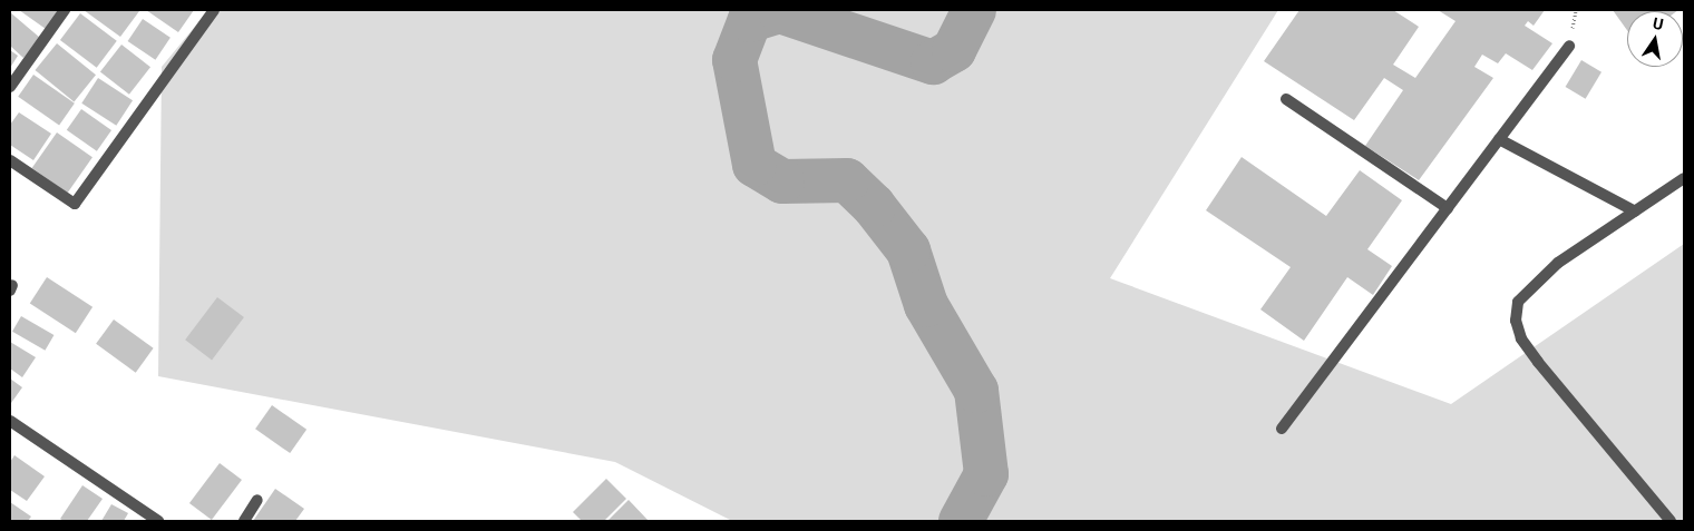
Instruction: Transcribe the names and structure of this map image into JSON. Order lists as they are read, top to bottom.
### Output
{
  "north": "top"
}
